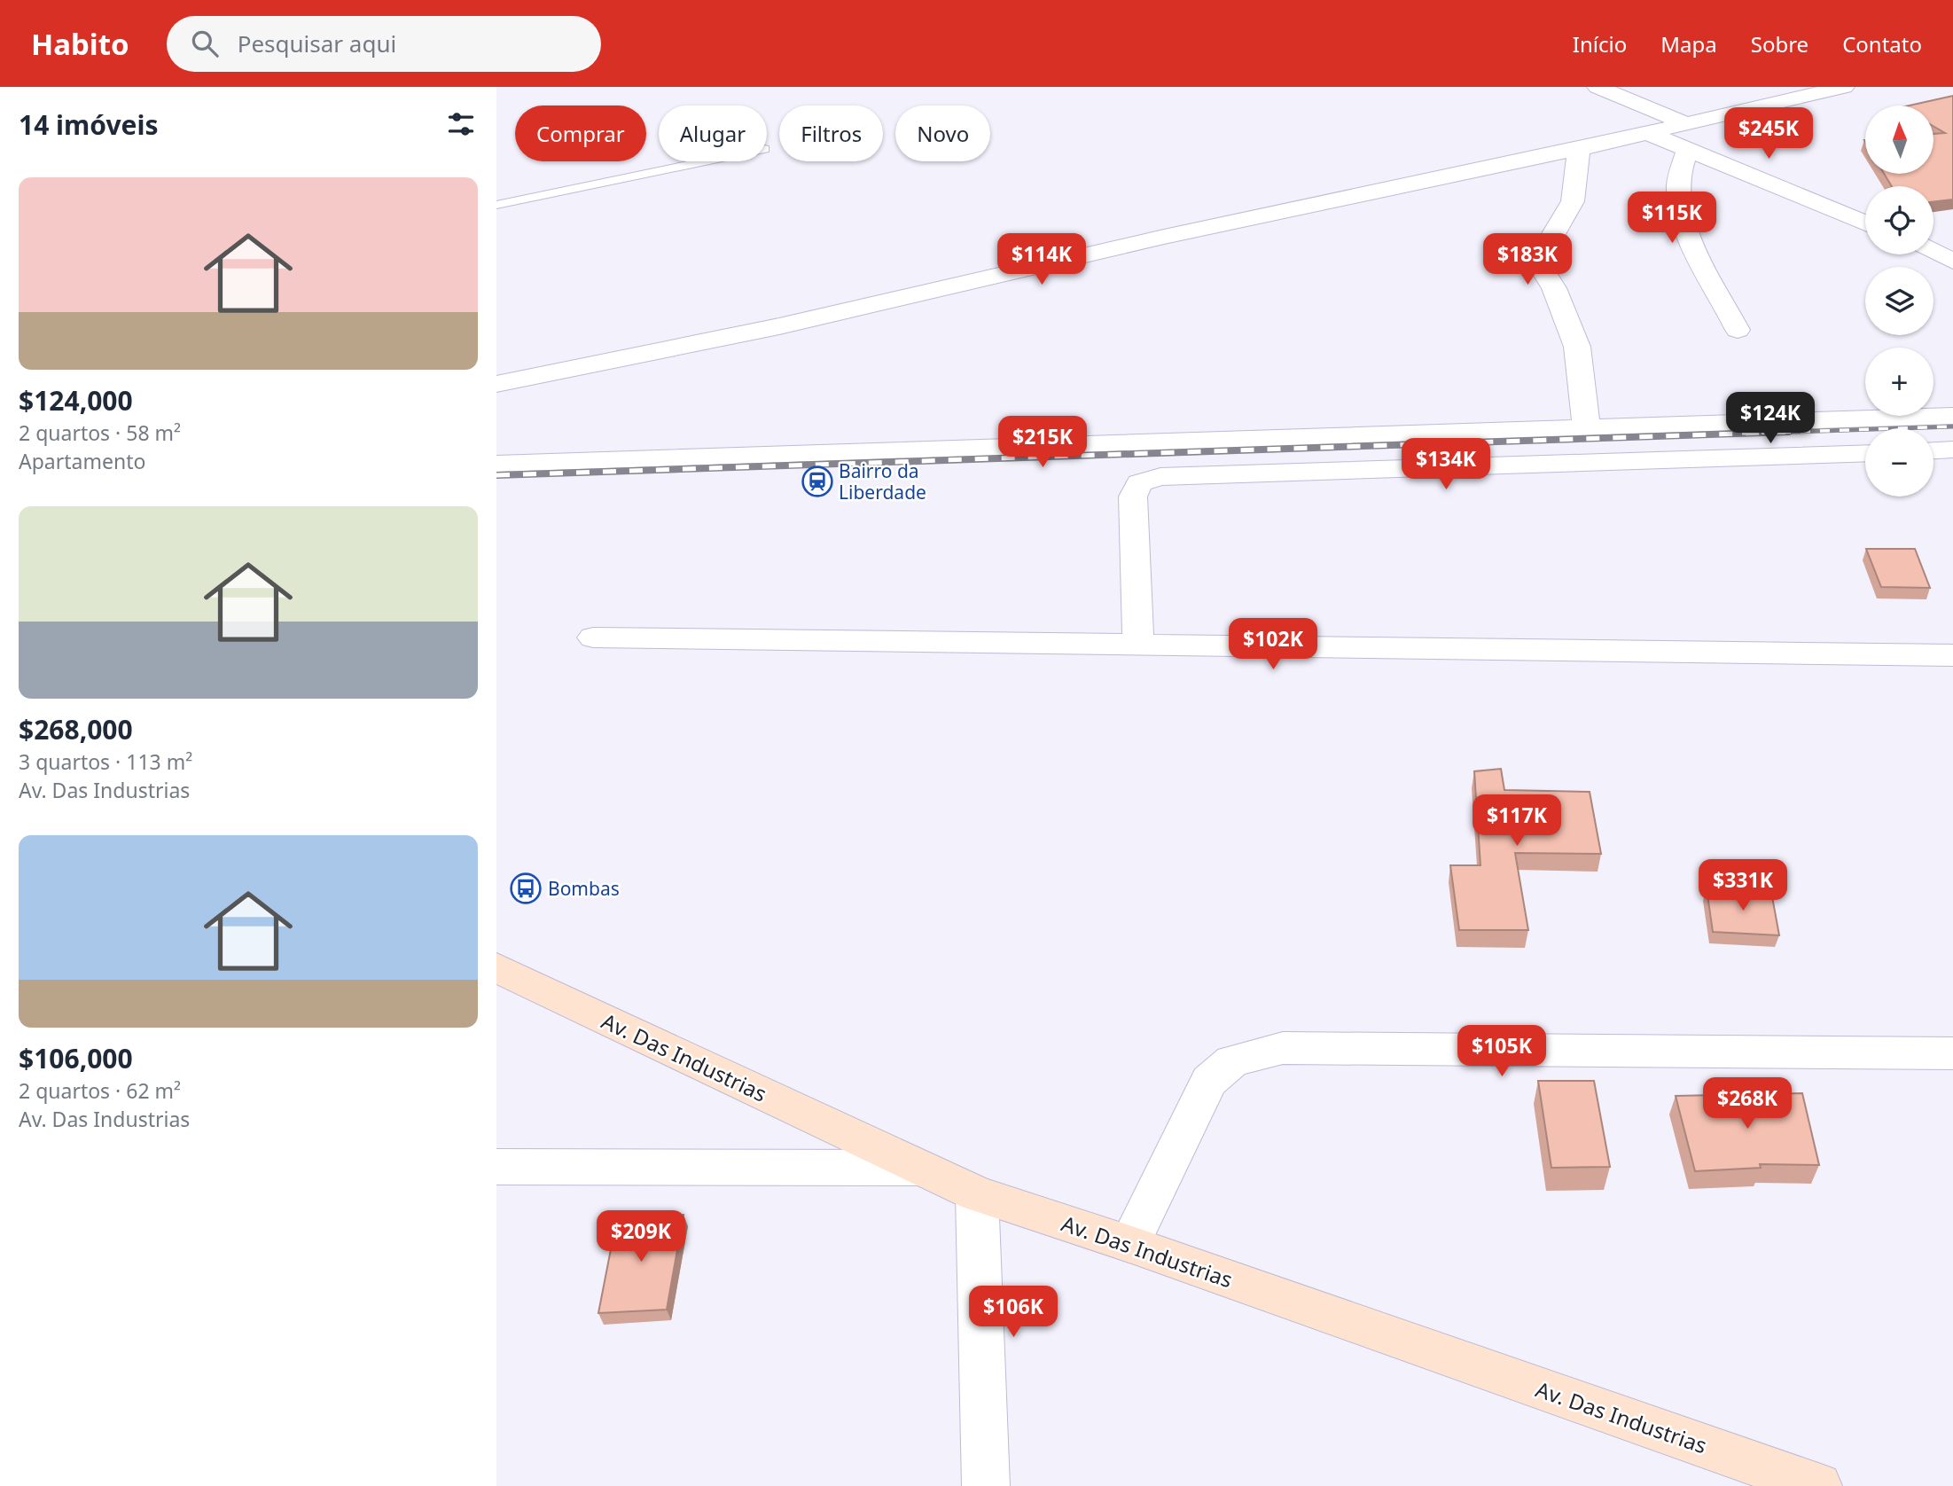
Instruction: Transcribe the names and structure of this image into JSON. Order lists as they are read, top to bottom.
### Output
{
  "streets": {
    "main road": ["Av. Das Industrias"]
  },
  "places": {
    "station": ["Bairro da Liberdade"],
    "bus stop": ["Bombas"]
  },
  "north": "top",
  "page": {
    "header": "Habito",
    "search": "Pesquisar aqui",
    "nav": [
      "Início",
      "Mapa",
      "Sobre",
      "Contato"
    ],
    "heading": "14 imóveis",
    "map_buttons": ["+", "−"],
    "chip": [
      "Comprar",
      "Alugar",
      "Filtros",
      "Novo"
    ],
    "price": [
      "$245K",
      "$115K",
      "$114K",
      "$183K",
      "$124K",
      "$215K",
      "$134K",
      "$102K",
      "$117K",
      "$331K",
      "$105K",
      "$268K",
      "$209K",
      "$106K"
    ],
    "list": [
      {
        "name": "$124,000",
        "note": "2 quartos · 58 m² · Apartamento"
      },
      {
        "name": "$268,000",
        "note": "3 quartos · 113 m² · Av. Das Industrias"
      },
      {
        "name": "$106,000",
        "note": "2 quartos · 62 m² · Av. Das Industrias"
      }
    ]
  }
}
